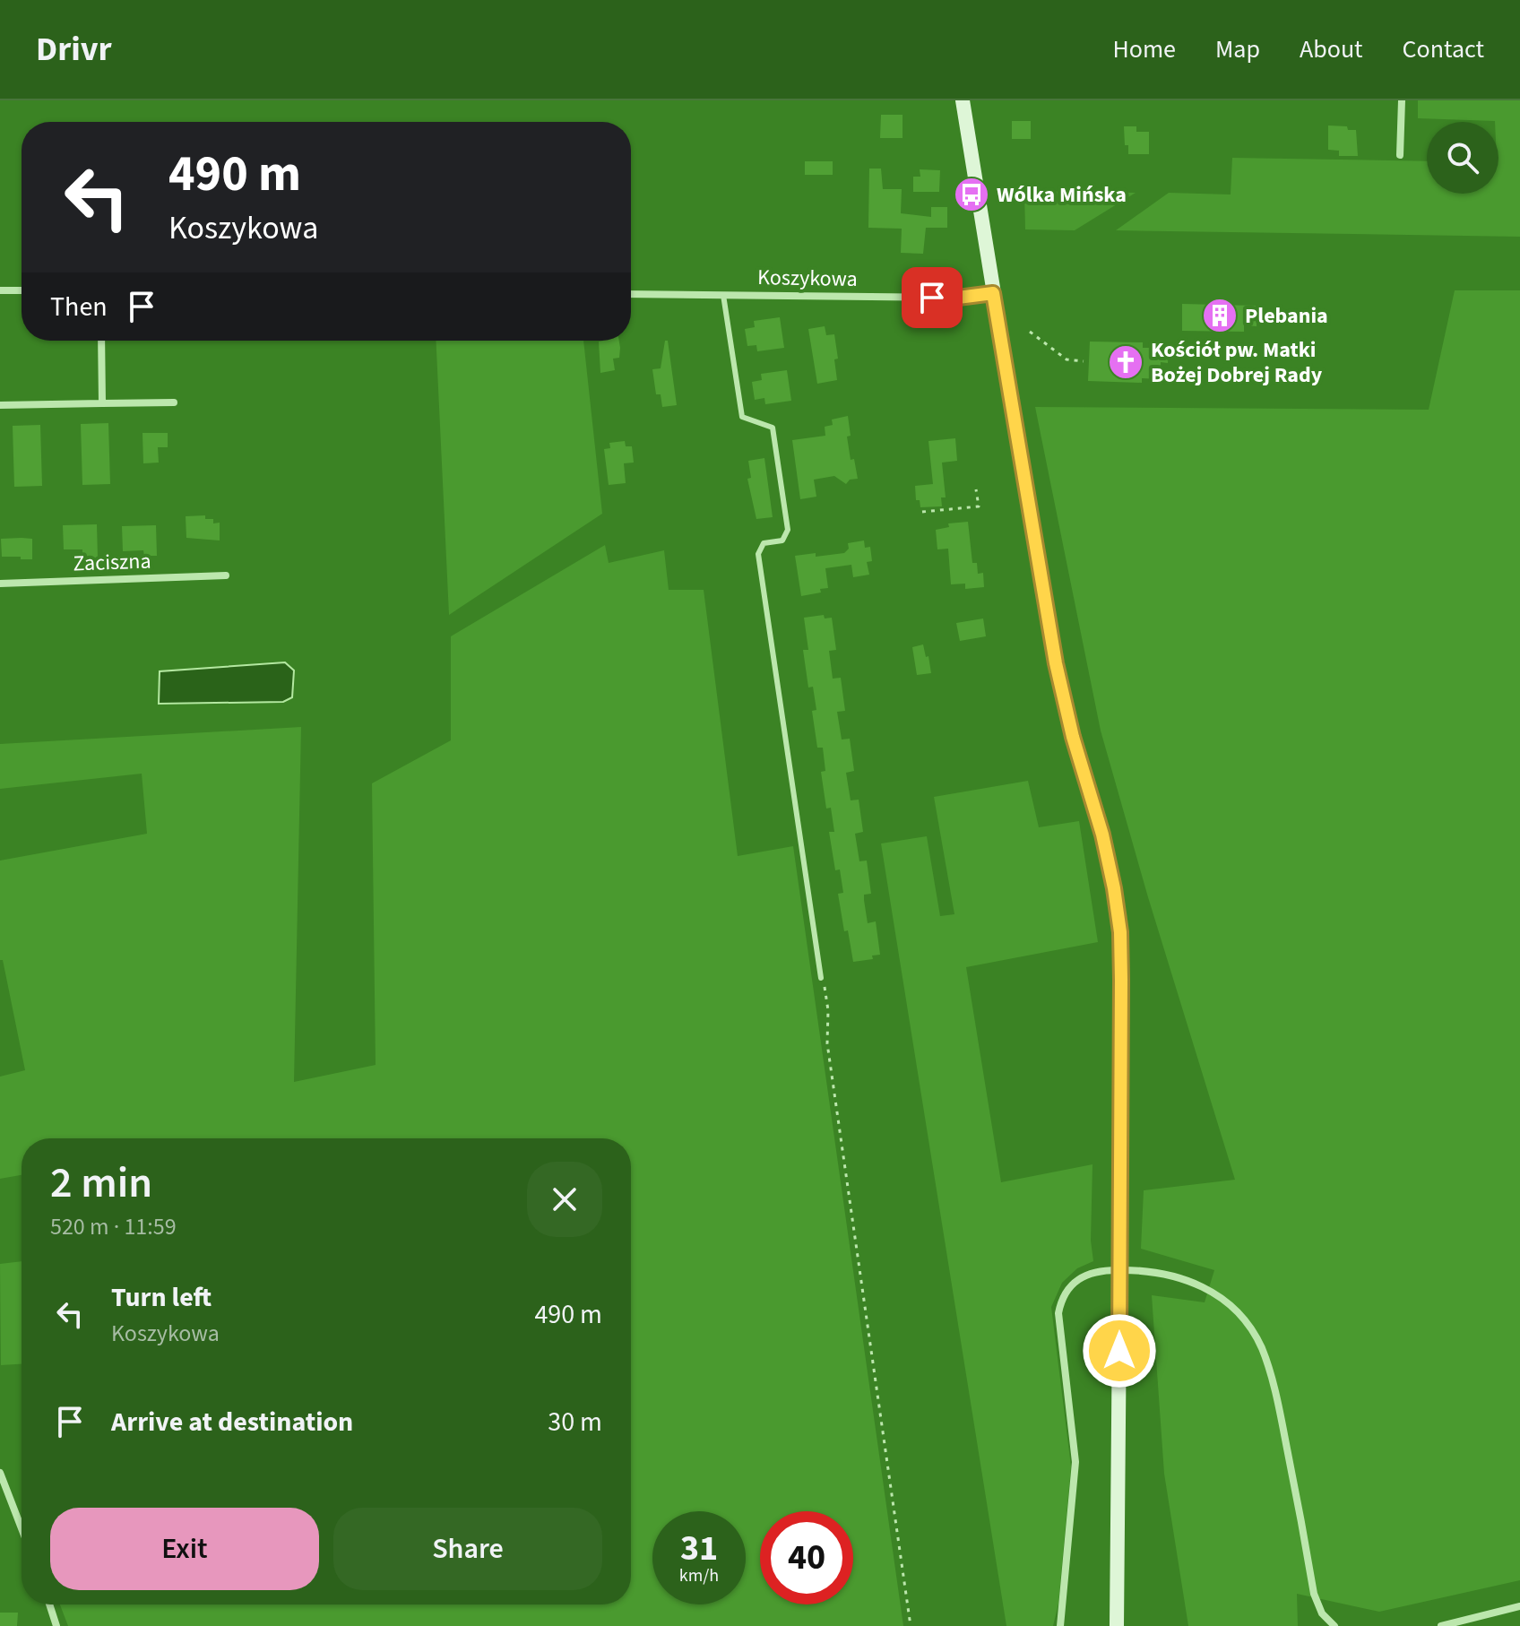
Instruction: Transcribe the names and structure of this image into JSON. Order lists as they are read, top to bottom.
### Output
{
  "streets": {
    "street": ["Koszykowa", "Zaciszna"]
  },
  "places": {
    "bus stop": ["Wólka Mińska"],
    "building": ["Plebania"],
    "church": ["Kościół pw. Matki Bożej Dobrej Rady"]
  },
  "page": {
    "header": "Drivr",
    "nav": [
      "Home",
      "Map",
      "About",
      "Contact"
    ],
    "turn": ["490 m", "Koszykowa"],
    "then": "Then",
    "heading": ["2 min", "520 m · 11:59"],
    "list": [
      {
        "name": "Turn left",
        "note": "Koszykowa",
        "value": "490 m"
      },
      {
        "name": "Arrive at destination",
        "value": "30 m"
      }
    ],
    "buttons": ["Exit", "Share"],
    "speed": "31 km/h",
    "limit": "40"
  }
}
